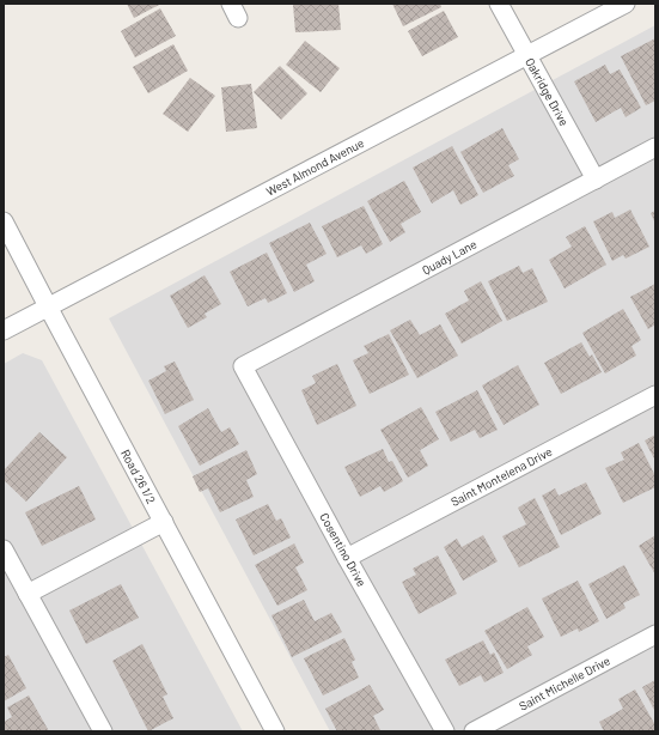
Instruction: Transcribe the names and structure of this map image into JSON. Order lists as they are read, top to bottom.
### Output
{
  "streets": {
    "street": [
      "Oakridge Drive",
      "West Almond Avenue",
      "Quady Lane",
      "Road 26 1/2",
      "Saint Montelena Drive",
      "Cosentino Drive",
      "Saint Michelle Drive"
    ]
  },
  "crossings": [
    ["Oakridge Drive", "West Almond Avenue"],
    ["Oakridge Drive", "Quady Lane"],
    ["West Almond Avenue", "Road 26 1/2"],
    ["Quady Lane", "Cosentino Drive"],
    ["Saint Montelena Drive", "Cosentino Drive"]
  ]
}
